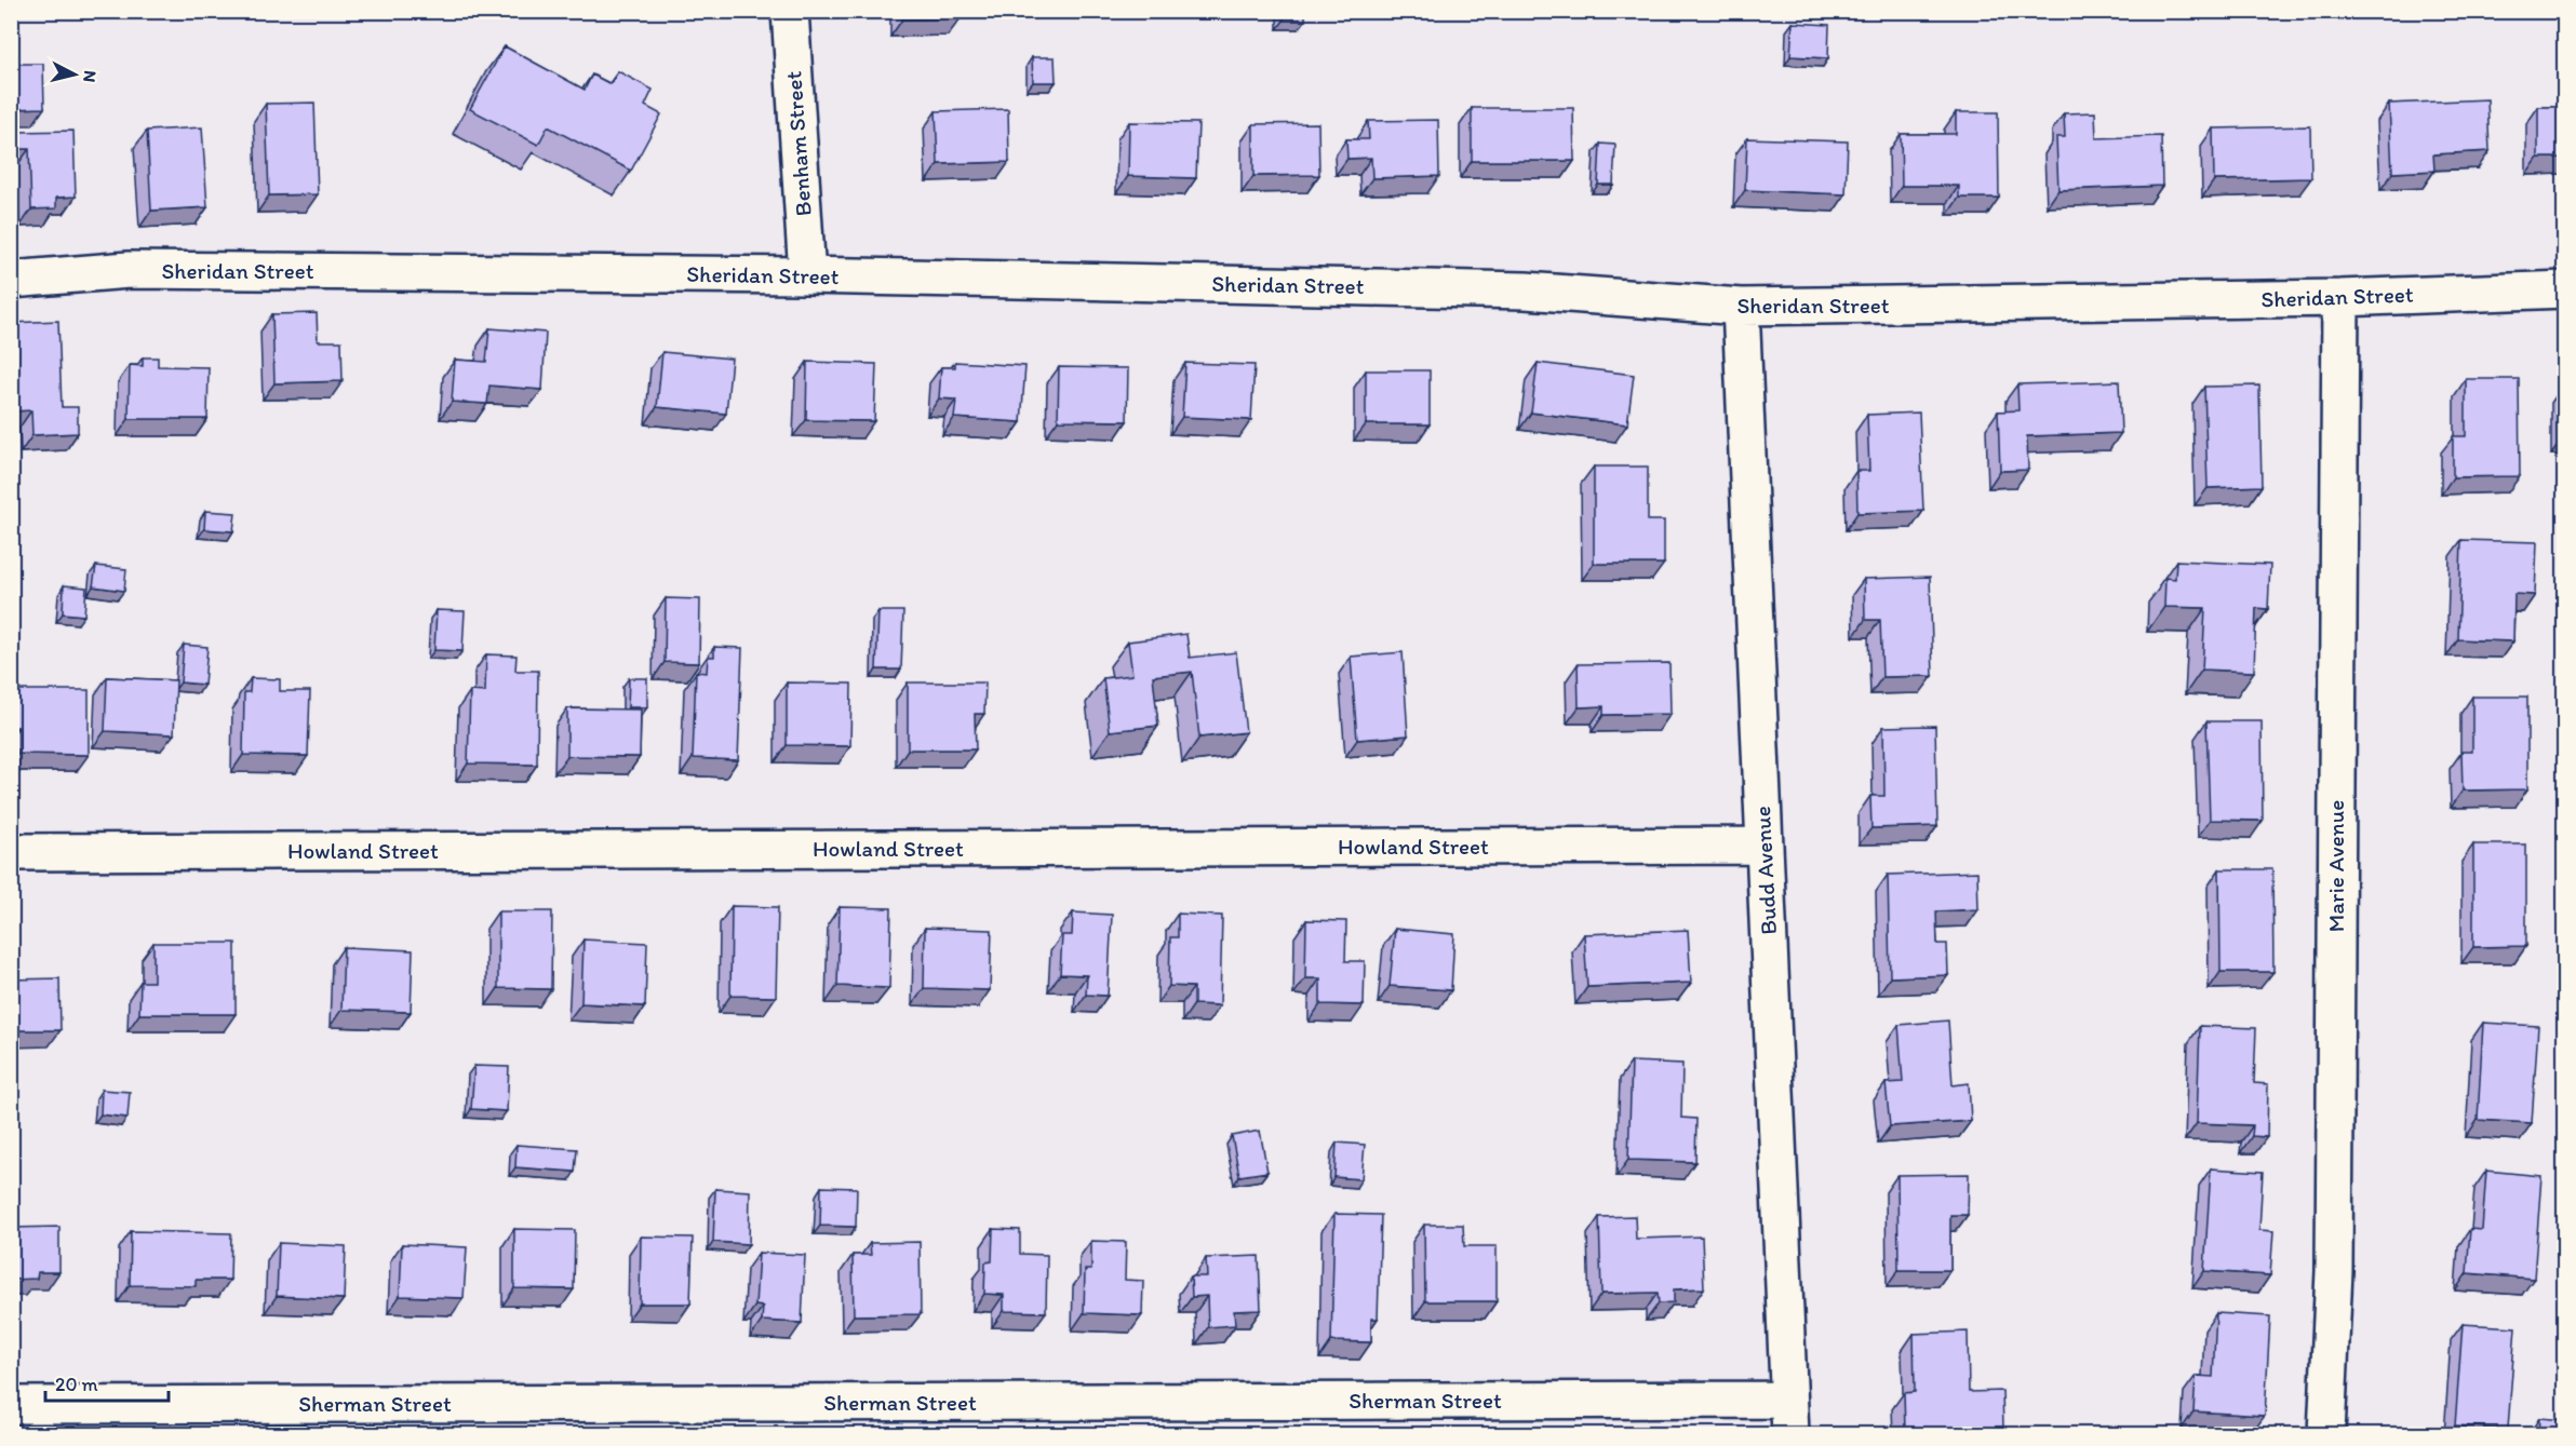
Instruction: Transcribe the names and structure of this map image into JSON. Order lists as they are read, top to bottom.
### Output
{
  "streets": {
    "street": [
      "Benham Street",
      "Sheridan Street",
      "Howland Street",
      "Marie Avenue",
      "Budd Avenue",
      "Sherman Street"
    ]
  },
  "crossings": [
    ["Benham Street", "Sheridan Street"],
    ["Sheridan Street", "Marie Avenue"],
    ["Sheridan Street", "Budd Avenue"],
    ["Howland Street", "Budd Avenue"],
    ["Budd Avenue", "Sherman Street"]
  ],
  "scale_bar": "20 m",
  "north": "right"
}
